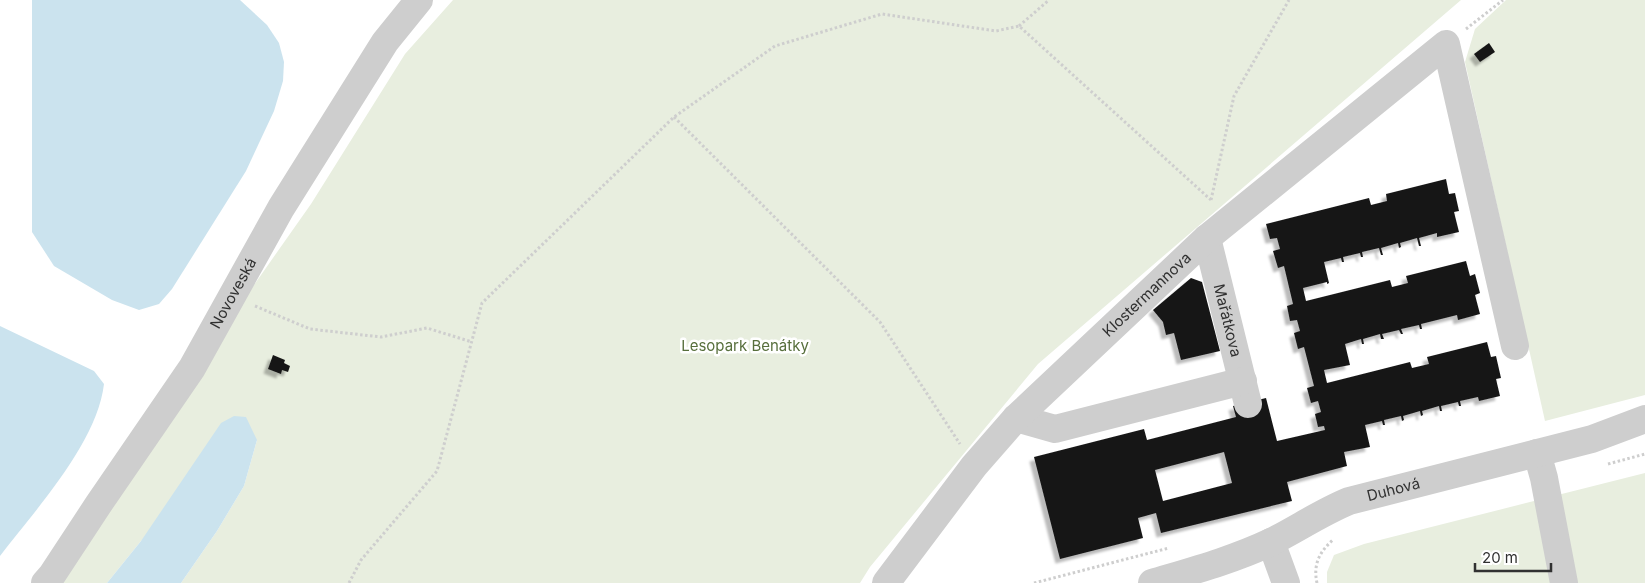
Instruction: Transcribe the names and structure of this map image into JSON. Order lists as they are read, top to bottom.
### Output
{
  "streets": {
    "street": [
      "Novoveská",
      "Klostermannova",
      "Mařátkova",
      "Duhová"
    ]
  },
  "crossings": [
    ["Klostermannova", "Mařátkova"]
  ],
  "parks": ["Lesopark Benátky"],
  "scale_bar": "20 m"
}
